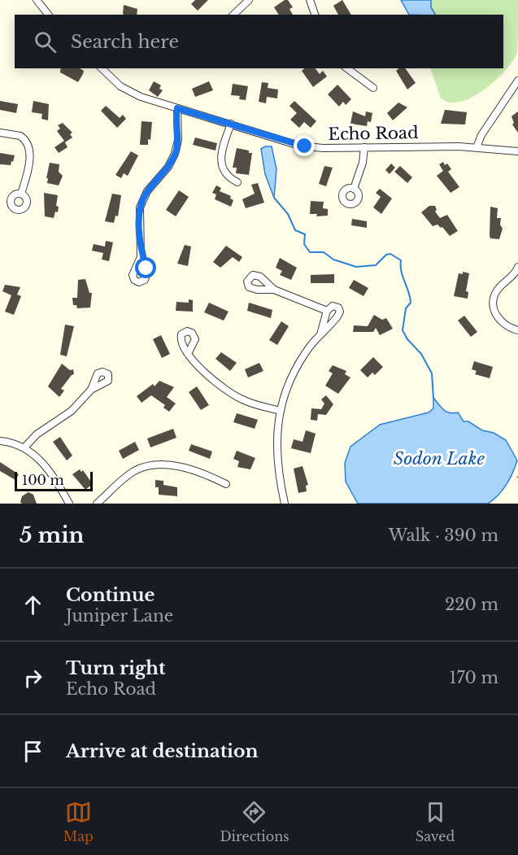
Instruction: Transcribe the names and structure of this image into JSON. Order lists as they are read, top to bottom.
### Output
{
  "streets": {
    "street": ["Echo Road"]
  },
  "water": ["Sodon Lake"],
  "scale_bar": "100 m",
  "page": {
    "search": "Search here",
    "scale": "100 m",
    "heading": ["5 min", "Walk · 390 m"],
    "list": [
      ["Continue", "Juniper Lane", "220 m"],
      ["Turn right", "Echo Road", "170 m"],
      "Arrive at destination"
    ],
    "nav": ["Map", "Directions", "Saved"]
  }
}
